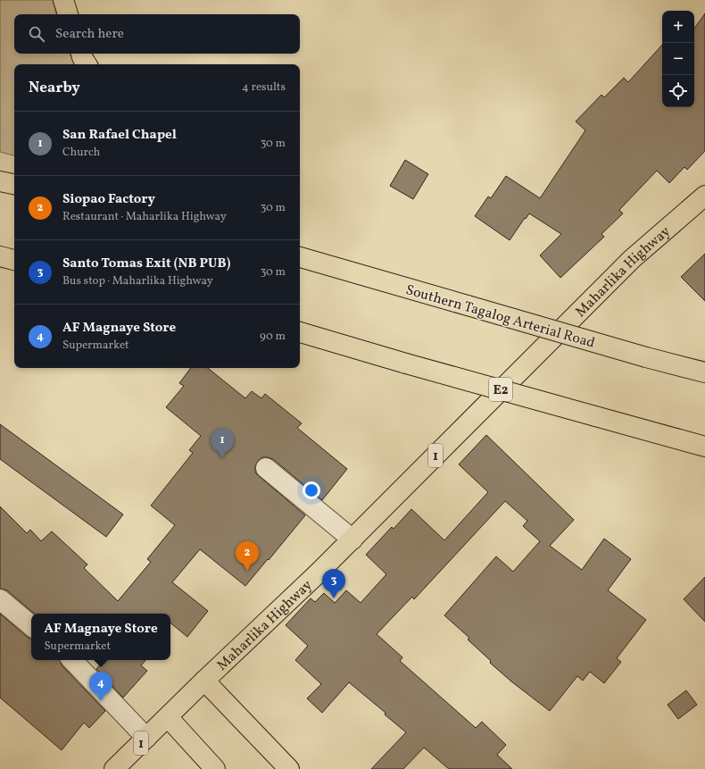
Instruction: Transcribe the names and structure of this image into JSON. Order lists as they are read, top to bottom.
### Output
{
  "streets": {
    "highway": [
      "Maharlika Highway",
      "Southern Tagalog Arterial Road",
      "E2",
      "1"
    ]
  },
  "page": {
    "map_buttons": ["+", "−"],
    "search": "Search here",
    "heading": ["Nearby", "4 results"],
    "list": [
      {
        "mark": "1",
        "name": "San Rafael Chapel",
        "note": "Church",
        "value": "30 m"
      },
      {
        "mark": "2",
        "name": "Siopao Factory",
        "note": "Restaurant · Maharlika Highway",
        "value": "30 m"
      },
      {
        "mark": "3",
        "name": "Santo Tomas Exit (NB PUB)",
        "note": "Bus stop · Maharlika Highway",
        "value": "30 m"
      },
      {
        "mark": "4",
        "name": "AF Magnaye Store",
        "note": "Supermarket",
        "value": "90 m"
      }
    ],
    "pins": [
      "1",
      "2",
      "3",
      "4"
    ],
    "popup": ["AF Magnaye Store", "Supermarket"]
  }
}
